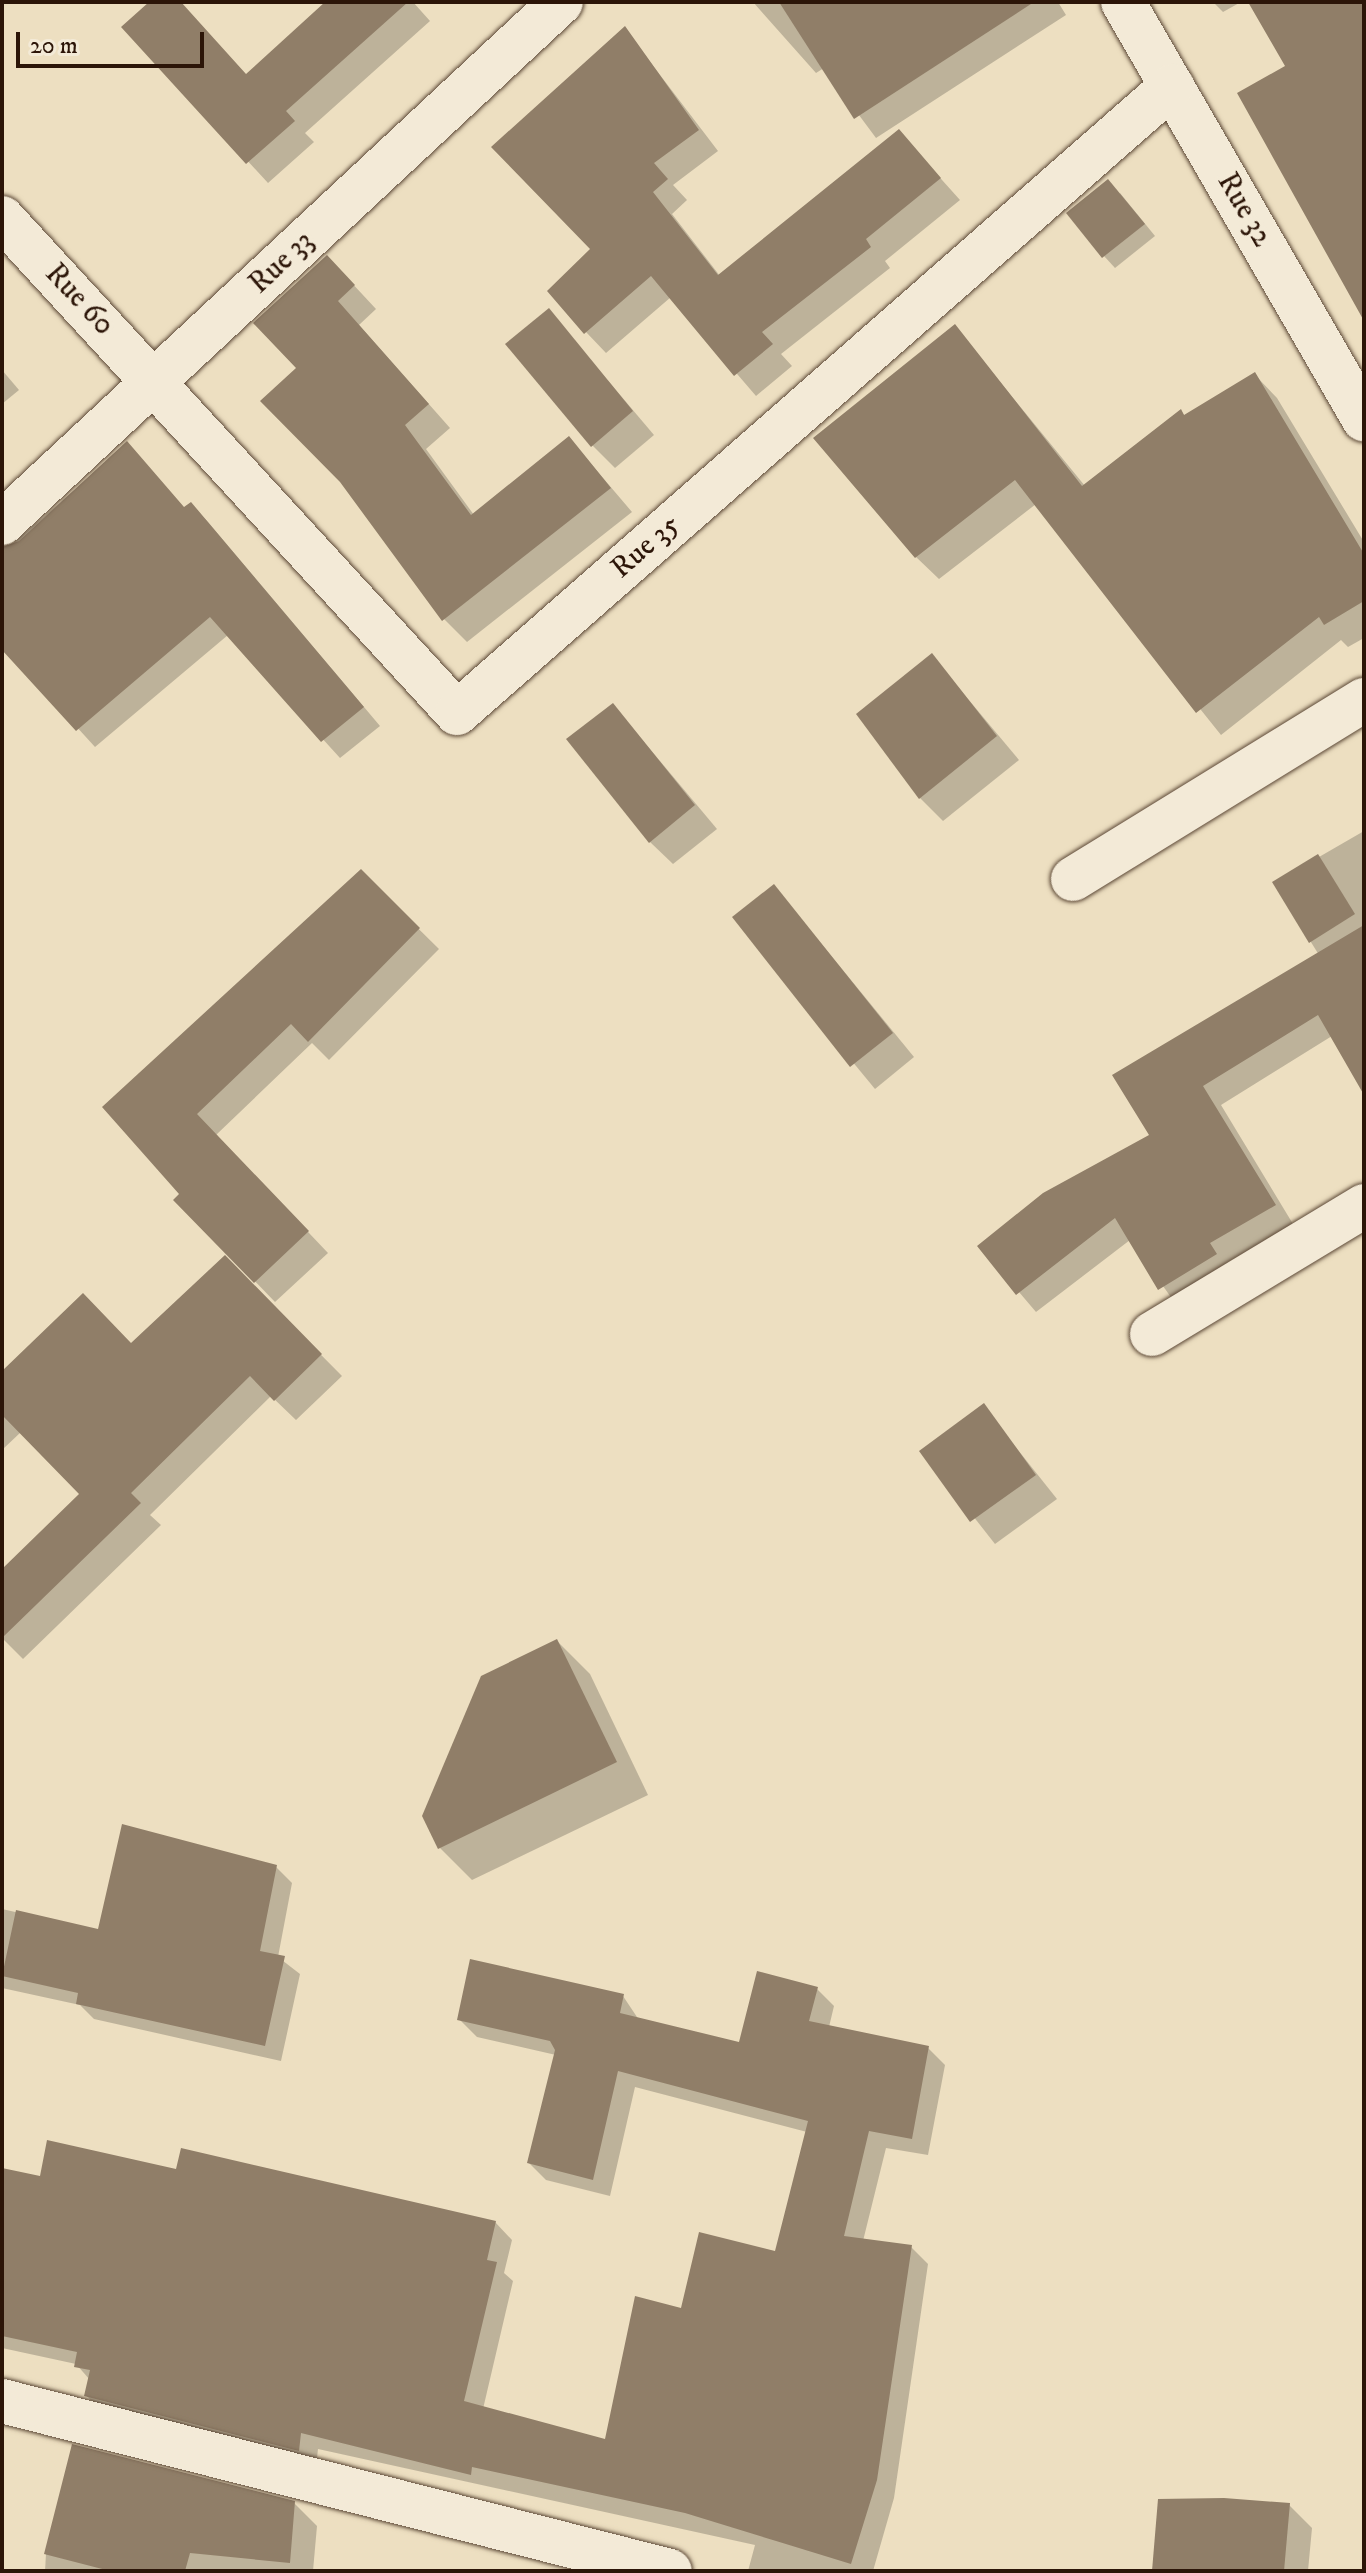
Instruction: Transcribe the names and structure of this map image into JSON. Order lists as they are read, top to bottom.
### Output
{
  "streets": {
    "street": [
      "Rue 32",
      "Rue 33",
      "Rue 60",
      "Rue 35"
    ]
  },
  "crossings": [
    ["Rue 32", "Rue 35"],
    ["Rue 33", "Rue 60"],
    ["Rue 33", "Rue 35"],
    ["Rue 60", "Rue 35"]
  ],
  "scale_bar": "20 m"
}
